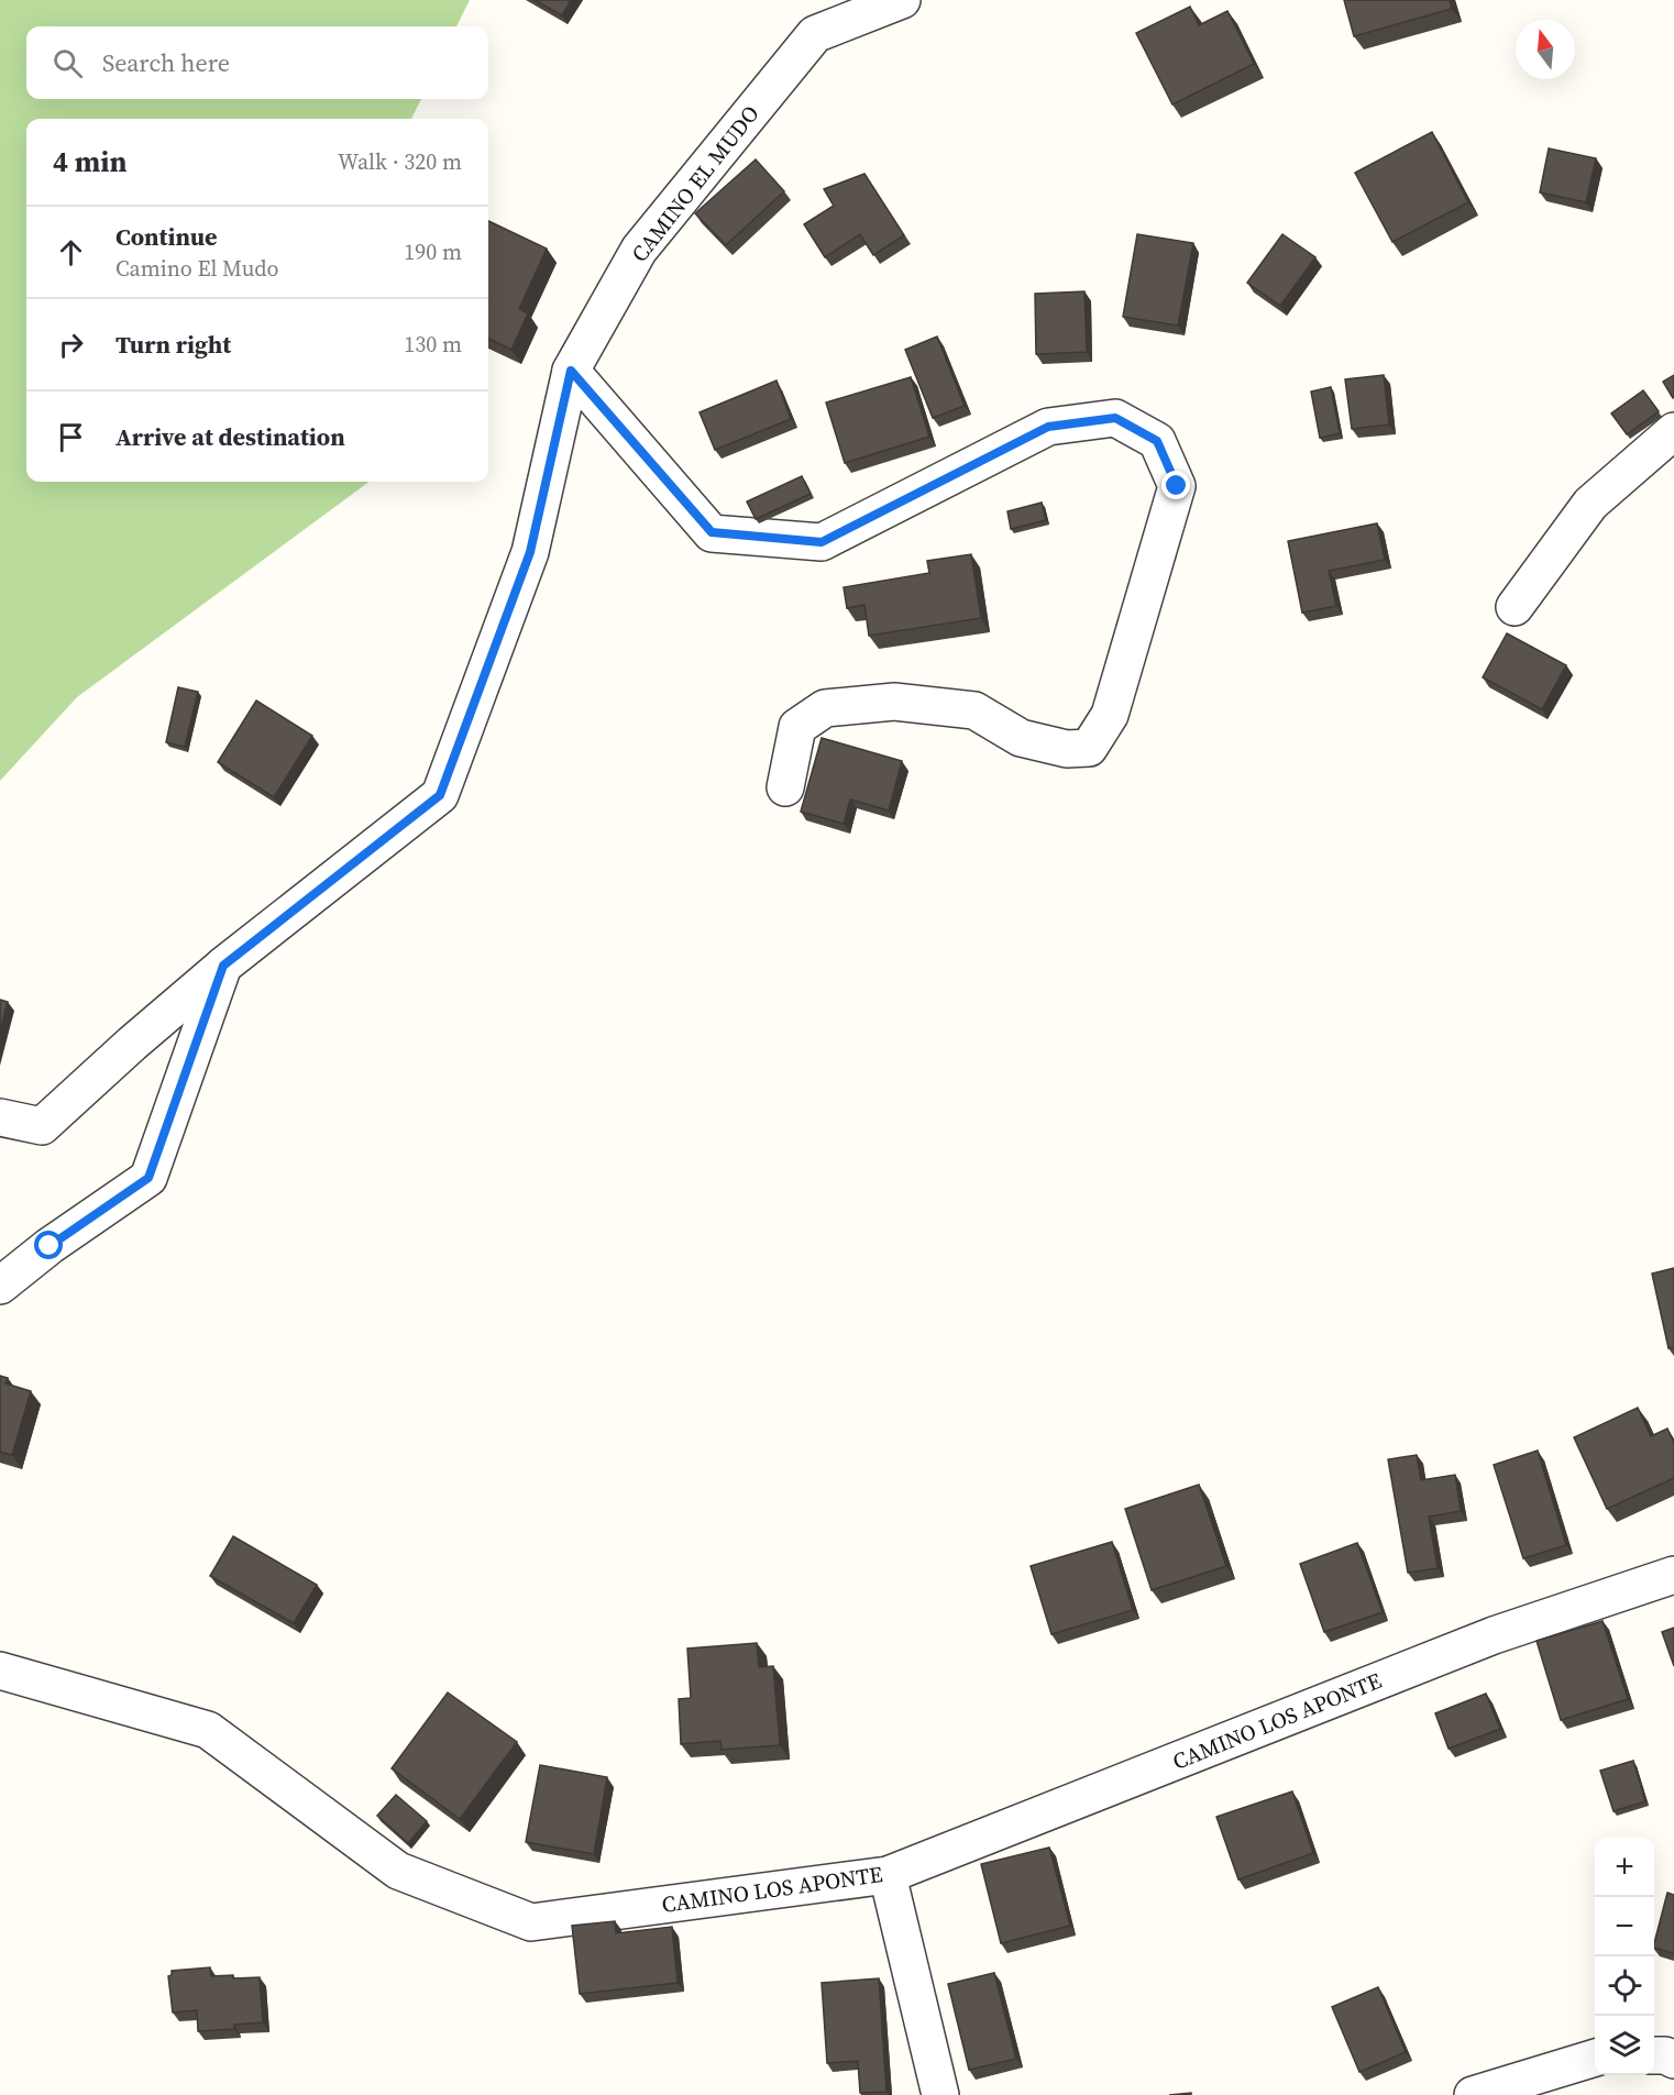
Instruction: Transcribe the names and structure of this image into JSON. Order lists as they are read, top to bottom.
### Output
{
  "streets": {
    "street": ["CAMINO EL MUDO", "CAMINO LOS APONTE"]
  },
  "north": "top",
  "page": {
    "search": "Search here",
    "heading": ["4 min", "Walk · 320 m"],
    "list": [
      ["Continue", "Camino El Mudo", "190 m"],
      ["Turn right", "130 m"],
      "Arrive at destination"
    ],
    "map_buttons": ["+", "−"]
  }
}
